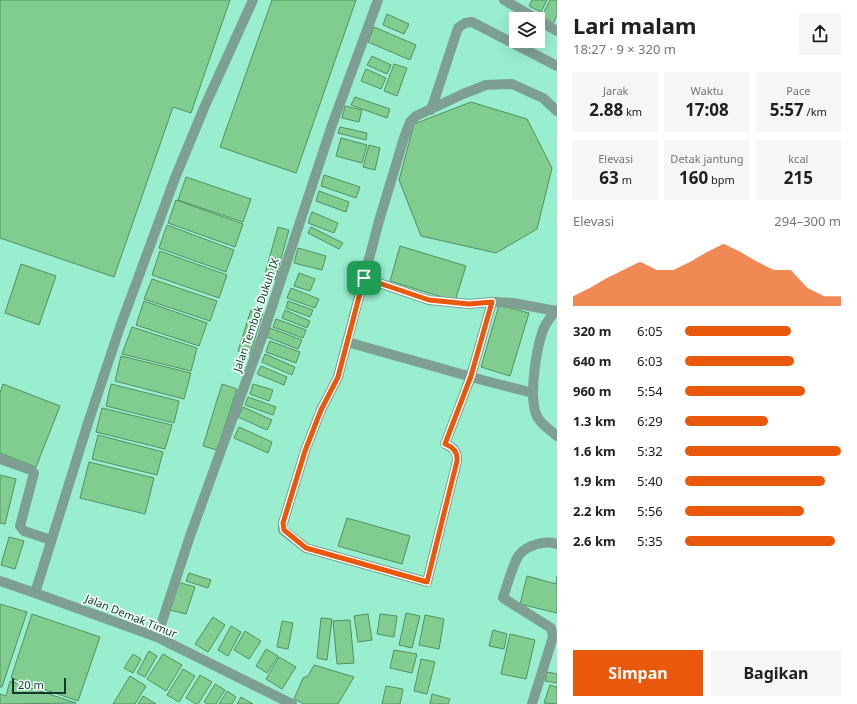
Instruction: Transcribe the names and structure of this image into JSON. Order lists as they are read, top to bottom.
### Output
{
  "streets": {
    "street": ["Jalan Tembok Dukuh IX", "Jalan Demak Timur"]
  },
  "crossings": [
    ["Jalan Tembok Dukuh IX", "Jalan Demak Timur"]
  ],
  "scale_bar": "20 m",
  "page": {
    "heading": ["Lari malam", "18:27 · 9 × 320 m"],
    "stats": [
      ["Jarak", "2.88 km"],
      ["Waktu", "17:08"],
      ["Pace", "5:57 /km"],
      ["Elevasi", "63 m"],
      ["Detak jantung", "160 bpm"],
      ["kcal", "215"]
    ],
    "chart": ["Elevasi", "294–300 m"],
    "list": [
      {
        "name": "320 m",
        "note": "6:05"
      },
      {
        "name": "640 m",
        "note": "6:03"
      },
      {
        "name": "960 m",
        "note": "5:54"
      },
      {
        "name": "1.3 km",
        "note": "6:29"
      },
      {
        "name": "1.6 km",
        "note": "5:32"
      },
      {
        "name": "1.9 km",
        "note": "5:40"
      },
      {
        "name": "2.2 km",
        "note": "5:56"
      },
      {
        "name": "2.6 km",
        "note": "5:35"
      }
    ],
    "buttons": ["Simpan", "Bagikan"],
    "scale": "20 m"
  }
}
